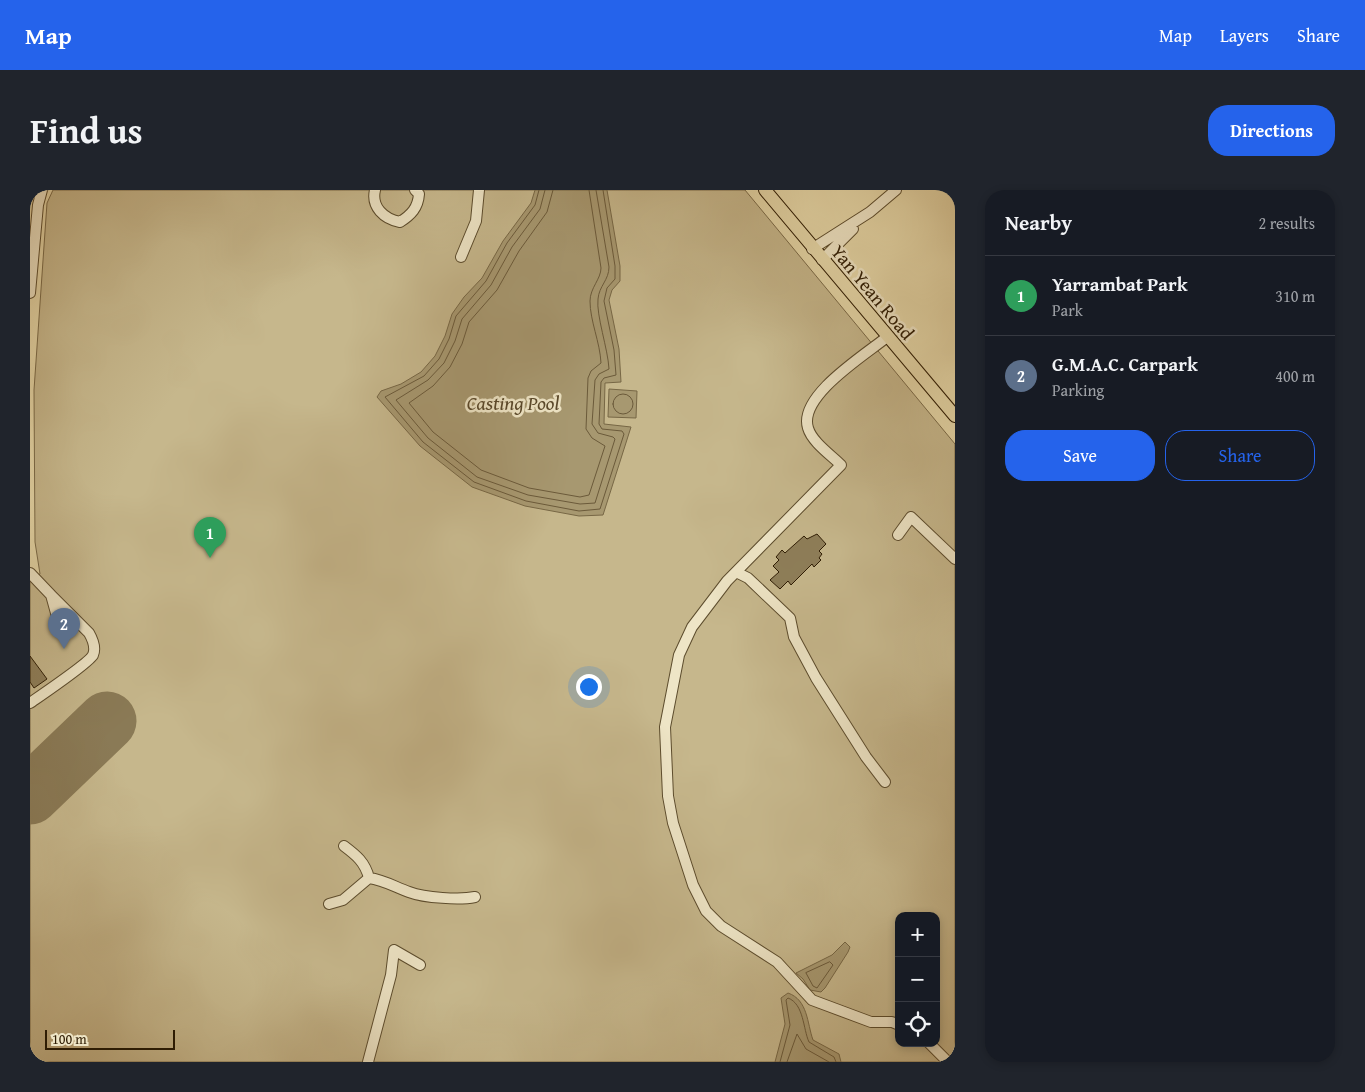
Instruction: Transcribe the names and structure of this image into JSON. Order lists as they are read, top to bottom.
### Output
{
  "streets": {
    "main road": ["Yan Yean Road"]
  },
  "water": ["Casting Pool"],
  "scale_bar": "100 m",
  "page": {
    "header": "Map",
    "nav": ["Map", "Layers", "Share"],
    "title": "Find us",
    "buttons": [
      "Directions",
      ["Save", "Share"]
    ],
    "heading": ["Nearby", "2 results"],
    "list": [
      {
        "mark": "1",
        "name": "Yarrambat Park",
        "note": "Park",
        "value": "310 m"
      },
      {
        "mark": "2",
        "name": "G.M.A.C. Carpark",
        "note": "Parking",
        "value": "400 m"
      }
    ],
    "pins": ["1", "2"],
    "map_buttons": ["+", "−"],
    "scale": "100 m"
  }
}
